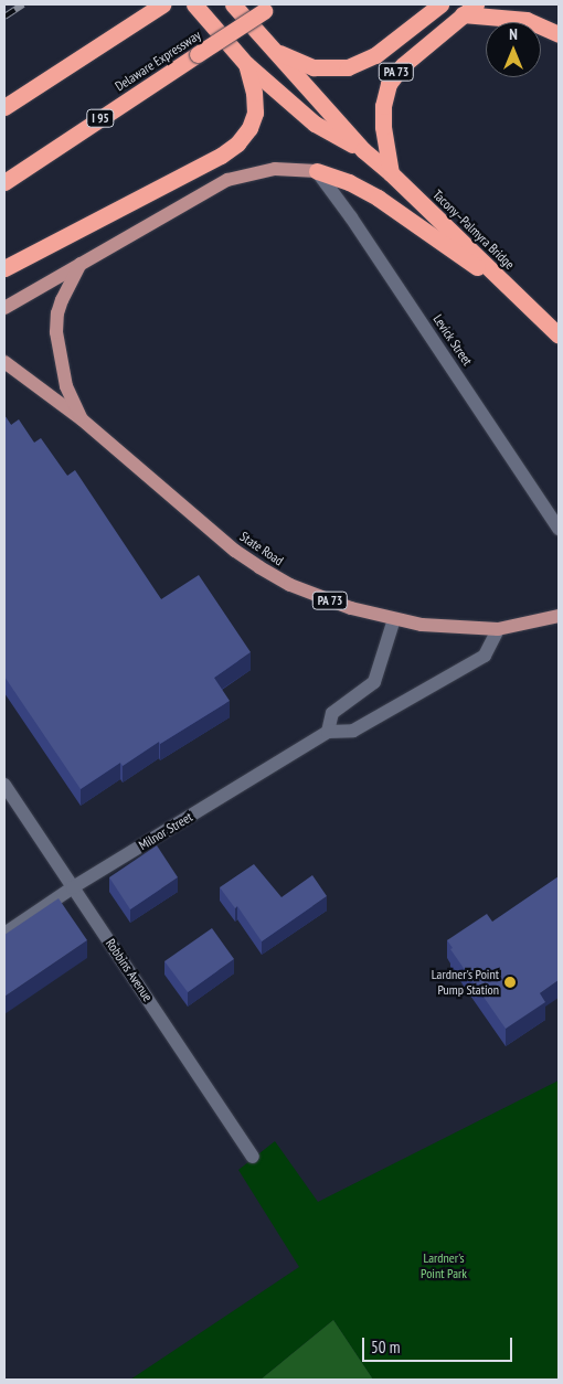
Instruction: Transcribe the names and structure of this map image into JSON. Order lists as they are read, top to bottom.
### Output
{
  "streets": {
    "highway": [
      "Delaware Expressway",
      "PA 73",
      "I 95",
      "Tacony–Palmyra Bridge"
    ],
    "main road": ["State Road"],
    "street": ["Levick Street", "Milnor Street", "Robbins Avenue"]
  },
  "crossings": [
    ["PA 73", "Tacony–Palmyra Bridge"],
    ["PA 73", "State Road"],
    ["State Road", "Milnor Street"],
    ["Milnor Street", "Robbins Avenue"]
  ],
  "parks": ["Lardner's Point Park"],
  "places": ["Lardner's Point Pump Station"],
  "scale_bar": "50 m",
  "north": "top"
}
